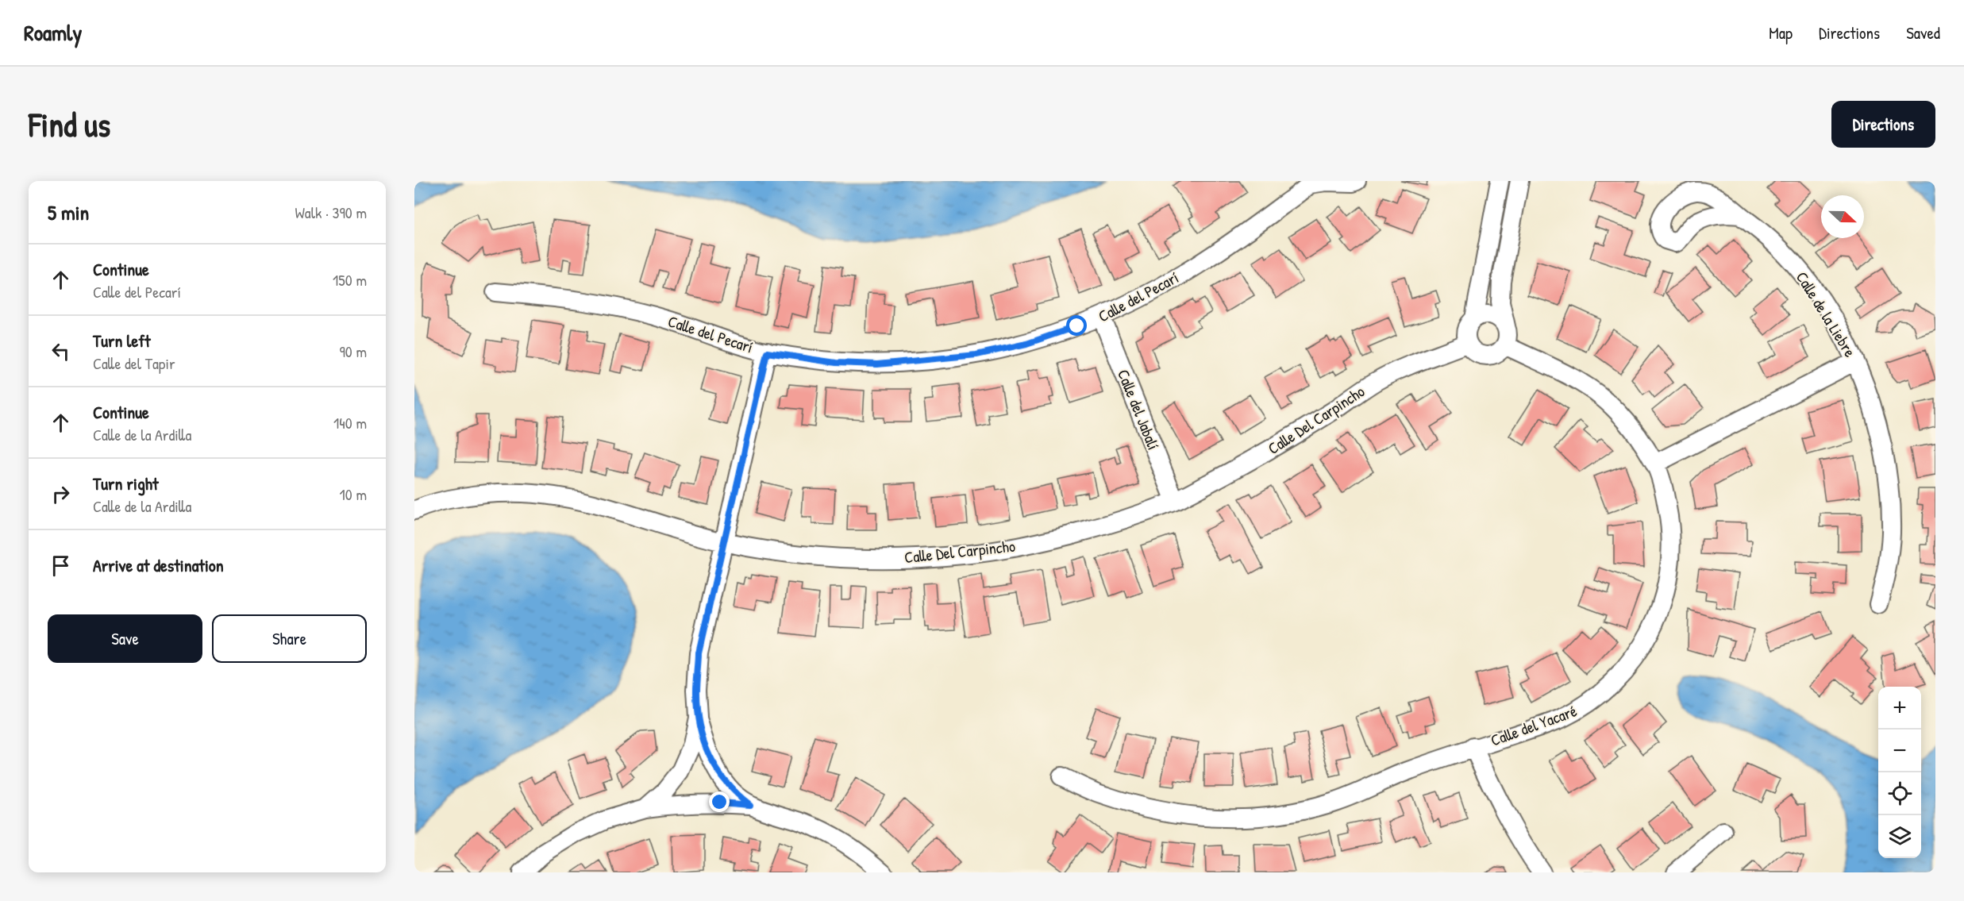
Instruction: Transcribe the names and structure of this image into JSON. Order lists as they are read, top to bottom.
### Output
{
  "streets": {
    "street": [
      "Calle del Pecarí",
      "Calle de la Liebre",
      "Calle del Jabalí",
      "Calle Del Carpincho",
      "Calle del Yacaré"
    ]
  },
  "crossings": [
    ["Calle del Pecarí", "Calle del Jabalí"],
    ["Calle del Jabalí", "Calle Del Carpincho"],
    ["Calle Del Carpincho", "Calle del Yacaré"]
  ],
  "north": "right",
  "page": {
    "header": "Roamly",
    "nav": ["Map", "Directions", "Saved"],
    "buttons": [
      "Directions",
      ["Save", "Share"]
    ],
    "title": "Find us",
    "heading": ["5 min", "Walk · 390 m"],
    "list": [
      ["Continue", "Calle del Pecarí", "150 m"],
      ["Turn left", "Calle del Tapir", "90 m"],
      ["Continue", "Calle de la Ardilla", "140 m"],
      ["Turn right", "Calle de la Ardilla", "10 m"],
      "Arrive at destination"
    ],
    "map_buttons": ["+", "−"]
  }
}
